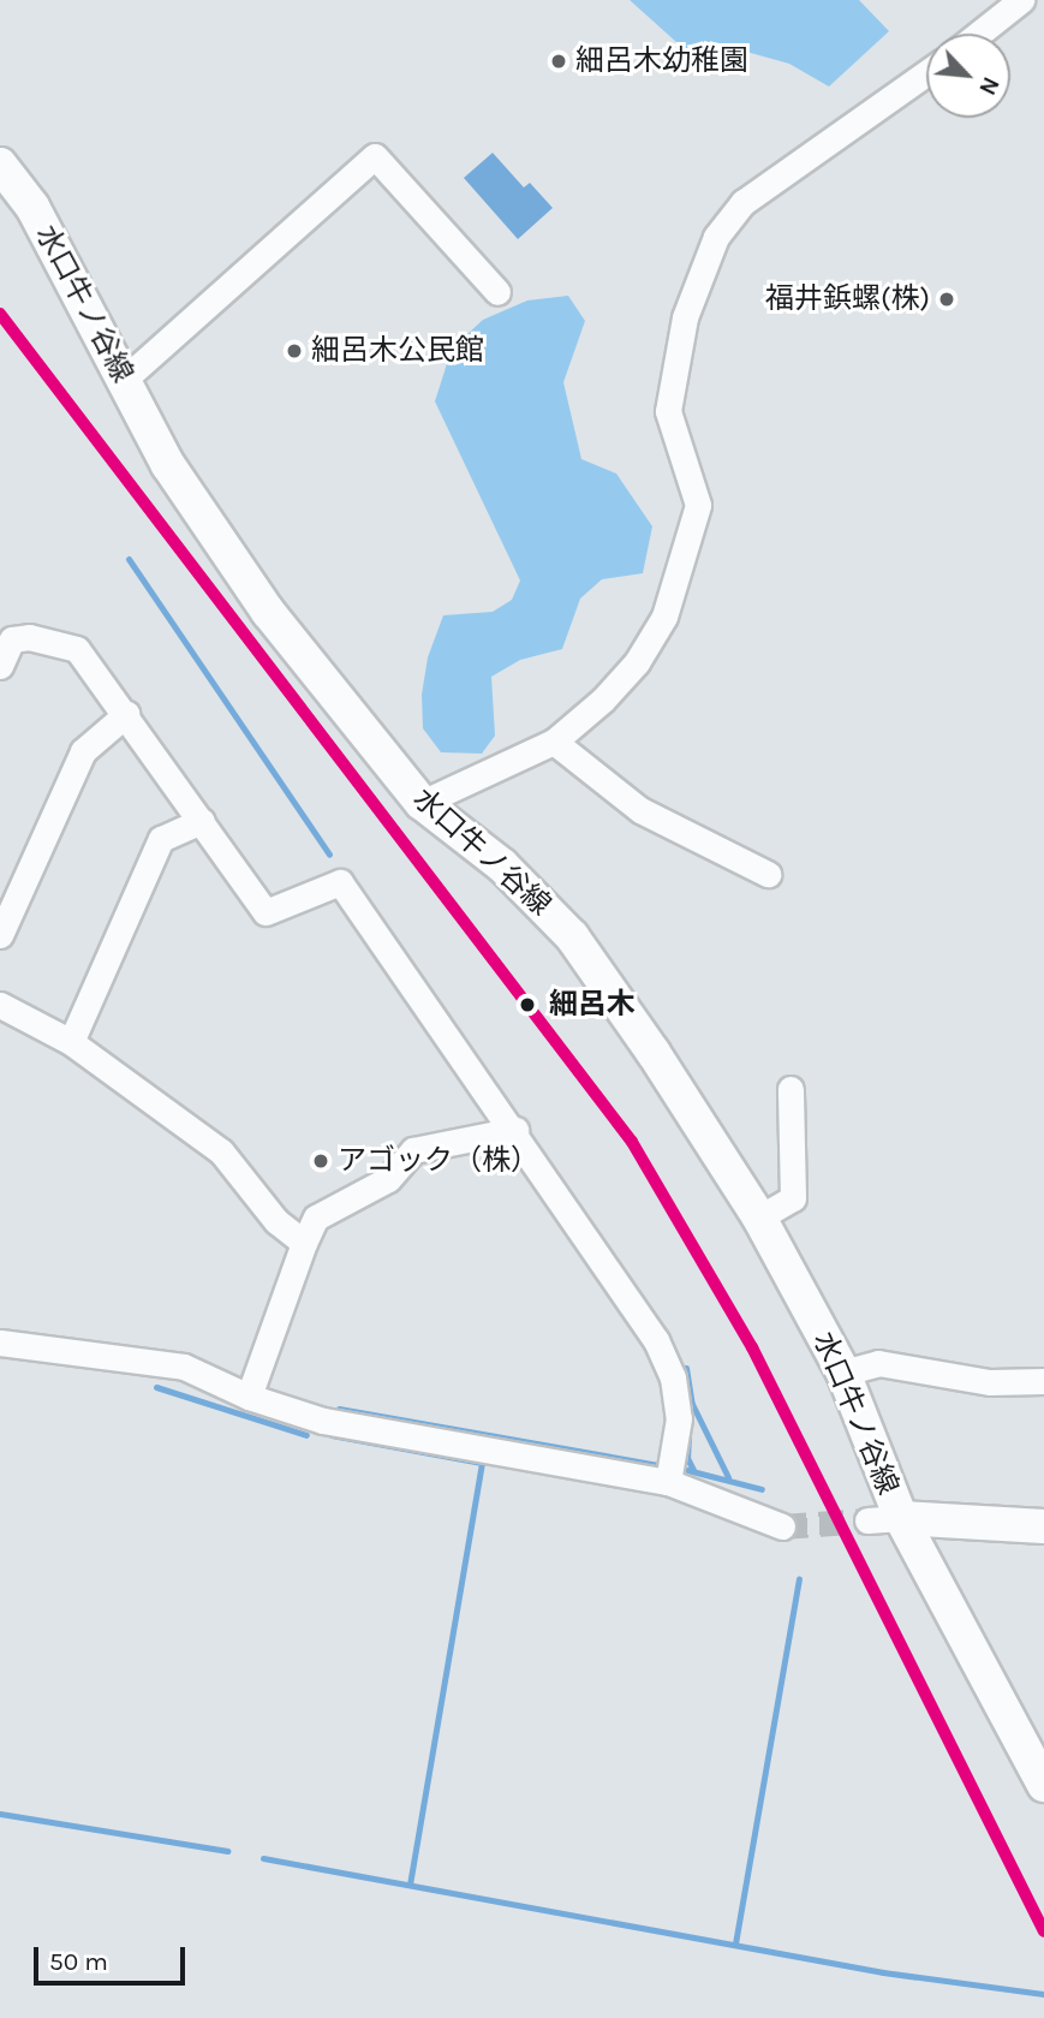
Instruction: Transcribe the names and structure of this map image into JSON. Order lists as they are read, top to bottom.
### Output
{
  "streets": {
    "main road": ["水口牛ノ谷線"]
  },
  "places": [
    "細呂木幼稚園",
    "福井鋲螺(株)",
    "細呂木公民館",
    "細呂木",
    "アゴック（株）"
  ],
  "scale_bar": "50 m",
  "north": "bottom right"
}
